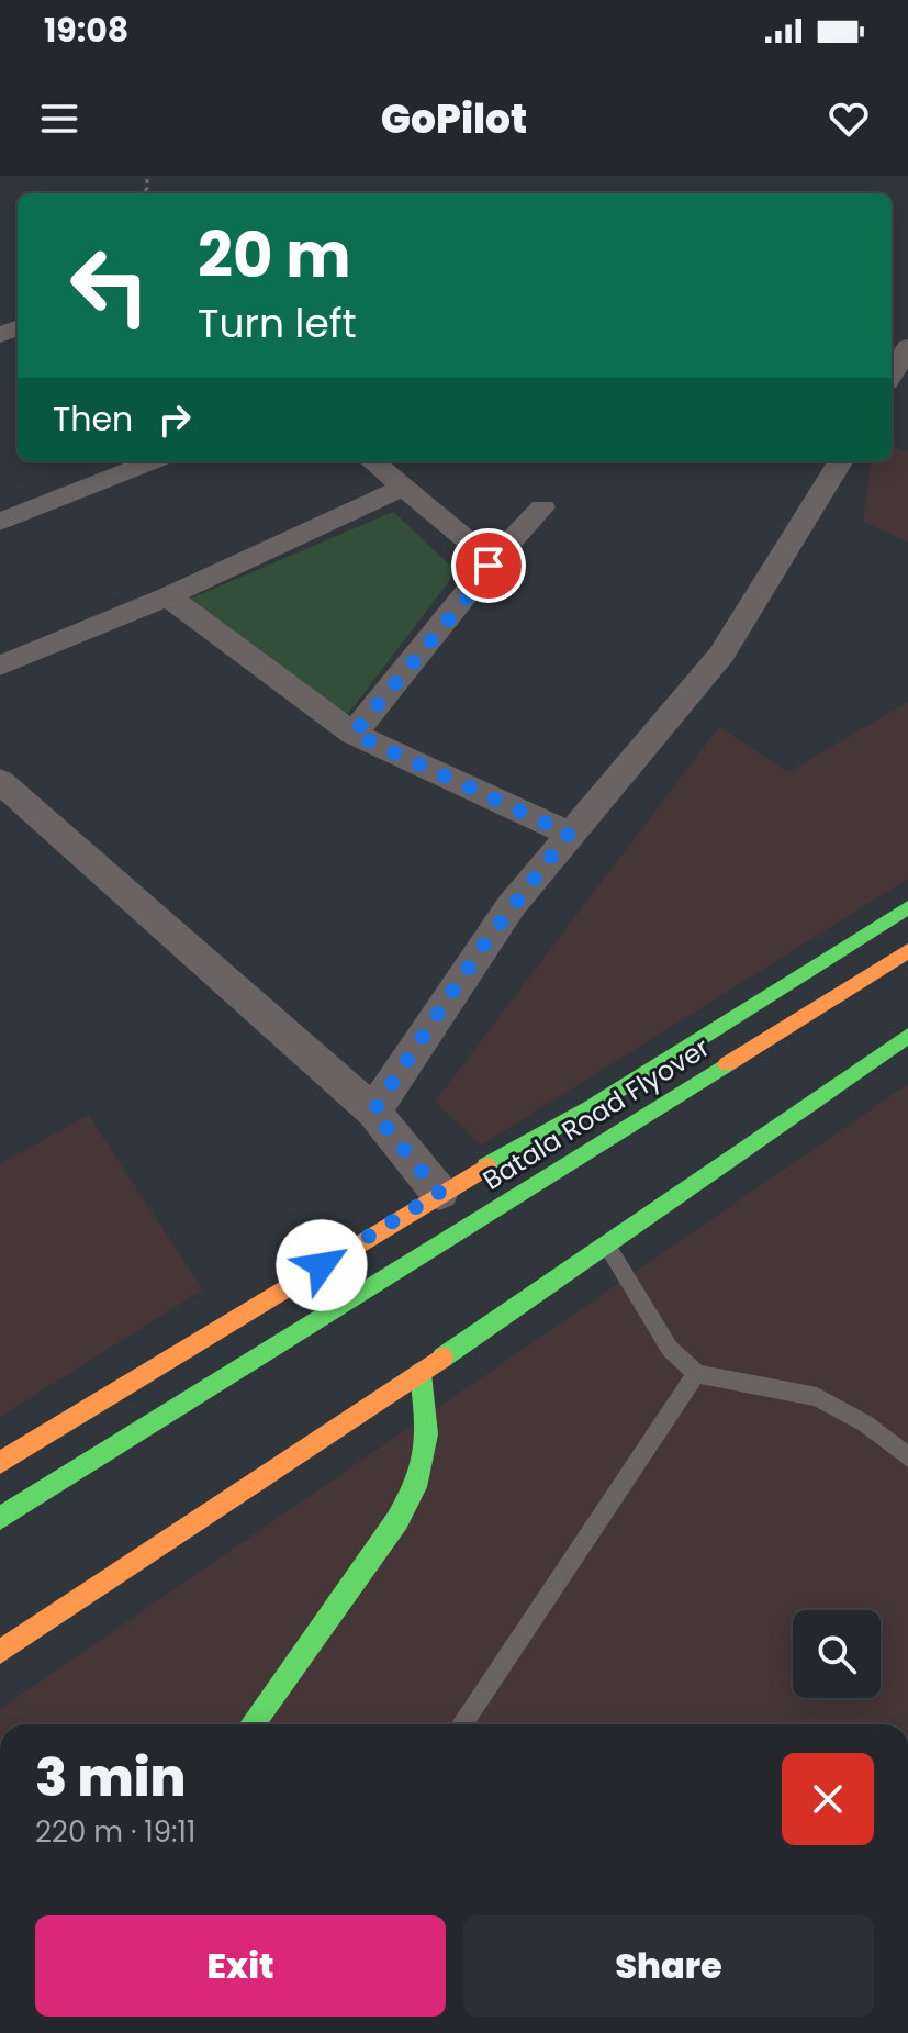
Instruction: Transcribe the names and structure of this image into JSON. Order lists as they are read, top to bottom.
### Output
{
  "streets": {
    "main road": ["Batala Road Flyover"]
  },
  "page": {
    "status": "19:08",
    "header": "GoPilot",
    "turn": ["20 m", "Turn left"],
    "then": "Then",
    "heading": ["3 min", "220 m · 19:11"],
    "buttons": ["Exit", "Share"]
  }
}
